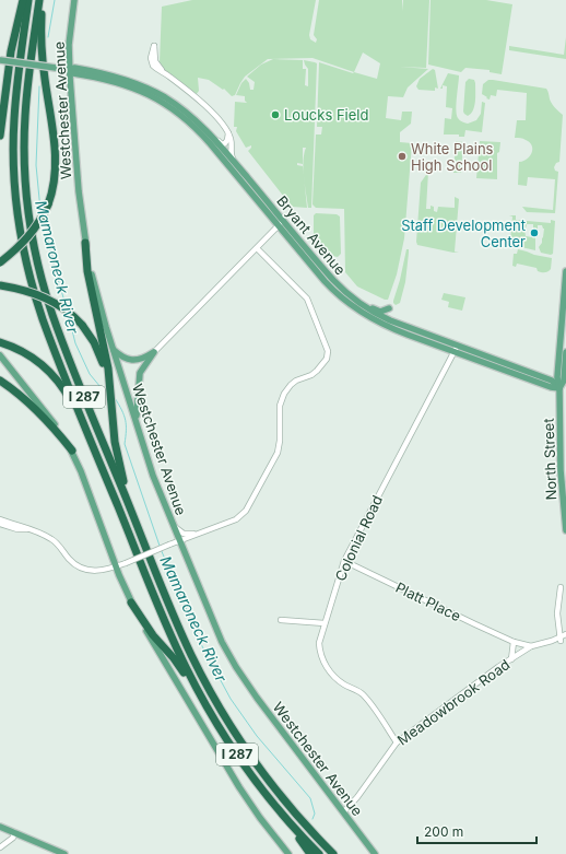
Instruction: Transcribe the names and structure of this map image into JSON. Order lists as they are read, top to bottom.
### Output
{
  "streets": {
    "highway": ["I 287"],
    "main road": ["Westchester Avenue", "Bryant Avenue", "North Street"],
    "street": ["Colonial Road", "Platt Place", "Meadowbrook Road"]
  },
  "crossings": [
    ["Westchester Avenue", "Bryant Avenue"],
    ["Westchester Avenue", "Meadowbrook Road"],
    ["Bryant Avenue", "North Street"],
    ["Bryant Avenue", "Colonial Road"],
    ["Colonial Road", "Platt Place"],
    ["Colonial Road", "Meadowbrook Road"],
    ["Platt Place", "Meadowbrook Road"]
  ],
  "water": ["Mamaroneck River"],
  "places": ["Loucks Field", "White Plains High School", "Staff Development Center"],
  "scale_bar": "200 m"
}
